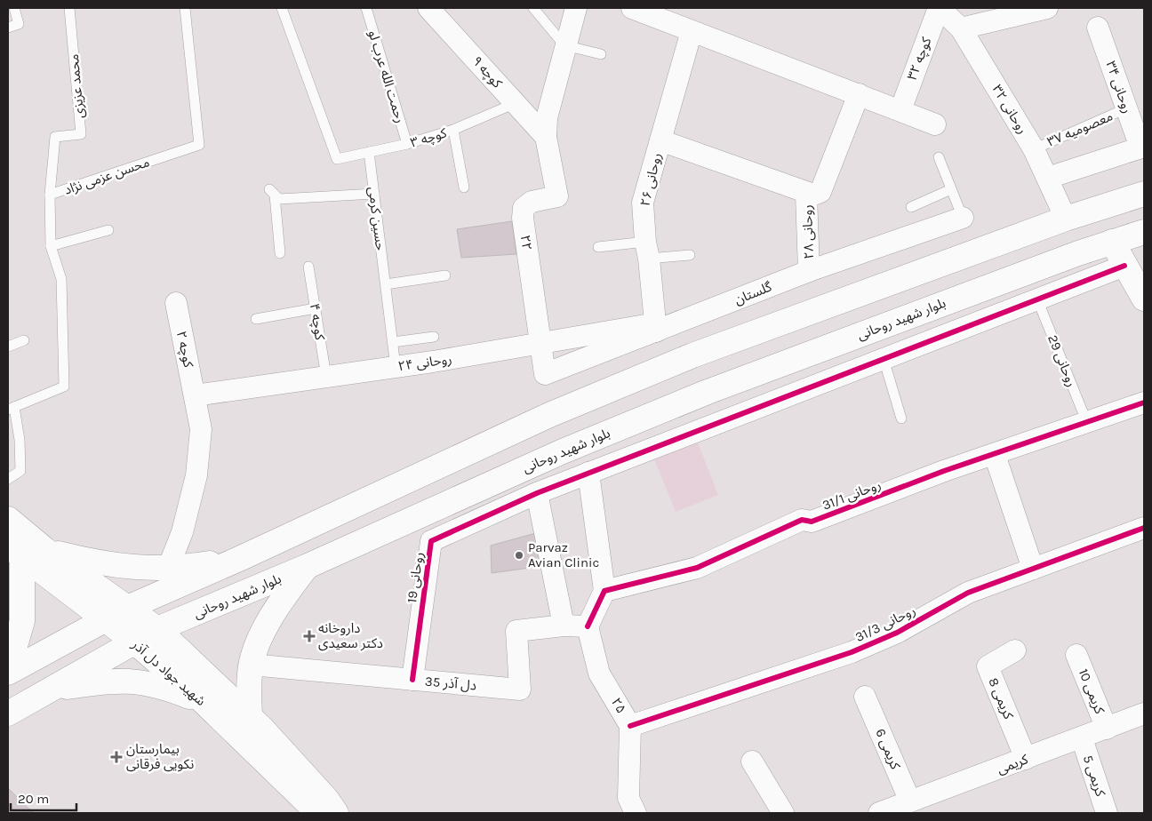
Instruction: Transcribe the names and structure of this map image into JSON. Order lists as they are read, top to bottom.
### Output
{
  "streets": {
    "main road": ["بلوار شهید روحانی", "شهید جواد دل آذر"],
    "street": [
      "کوچه ۳۲",
      "کوچه ۹",
      "روحانی ۳۴",
      "روحانی ۳۲",
      "روحانی ۲۶",
      "روحانی ۲۸",
      "۲۲",
      "گلستان",
      "کوچه ۲",
      "روحانی ۲۴",
      "روحانی 31/1",
      "روحانی 19",
      "روحانی 31/3",
      "دل آذر 35",
      "کریمی 10",
      "کریمی 8",
      "۲۵",
      "کریمی 6",
      "کریمی",
      "کریمی 5"
    ],
    "lane": [
      "رحمت الله عرب لو",
      "محمد عزیزی",
      "معصومیه ۳۷",
      "کوچه ۳",
      "محسن عزمی نژاد",
      "حسین کرمی",
      "کوچه ۴",
      "روحانی 29"
    ]
  },
  "crossings": [
    ["کوچه ۳۲", "روحانی ۳۲"],
    ["کوچه ۹", "کوچه ۳"],
    ["کوچه ۹", "۲۲"],
    ["رحمت الله عرب لو", "کوچه ۳"],
    ["محمد عزیزی", "محسن عزمی نژاد"],
    ["روحانی ۳۴", "معصومیه ۳۷"],
    ["روحانی ۳۲", "معصومیه ۳۷"],
    ["کوچه ۳", "حسین کرمی"],
    ["روحانی ۲۶", "گلستان"],
    ["روحانی ۲۶", "روحانی ۲۴"],
    ["حسین کرمی", "روحانی ۲۴"],
    ["روحانی ۲۸", "گلستان"],
    ["۲۲", "گلستان"],
    ["۲۲", "روحانی ۲۴"],
    ["گلستان", "روحانی ۲۴"],
    ["بلوار شهید روحانی", "شهید جواد دل آذر"],
    ["کوچه ۴", "روحانی ۲۴"],
    ["کوچه ۲", "روحانی ۲۴"],
    ["روحانی 29", "روحانی 31/1"],
    ["روحانی 19", "دل آذر 35"],
    ["روحانی 31/3", "۲۵"],
    ["دل آذر 35", "۲۵"],
    ["کریمی 10", "کریمی"],
    ["کریمی 8", "کریمی"],
    ["کریمی 6", "کریمی"],
    ["کریمی", "کریمی 5"]
  ],
  "places": {
    "other": ["Parvaz Avian Clinic"],
    "health": ["داروخانه دکتر سعیدی", "بیمارستان نکویی فرقانی"]
  },
  "scale_bar": "20 m"
}
